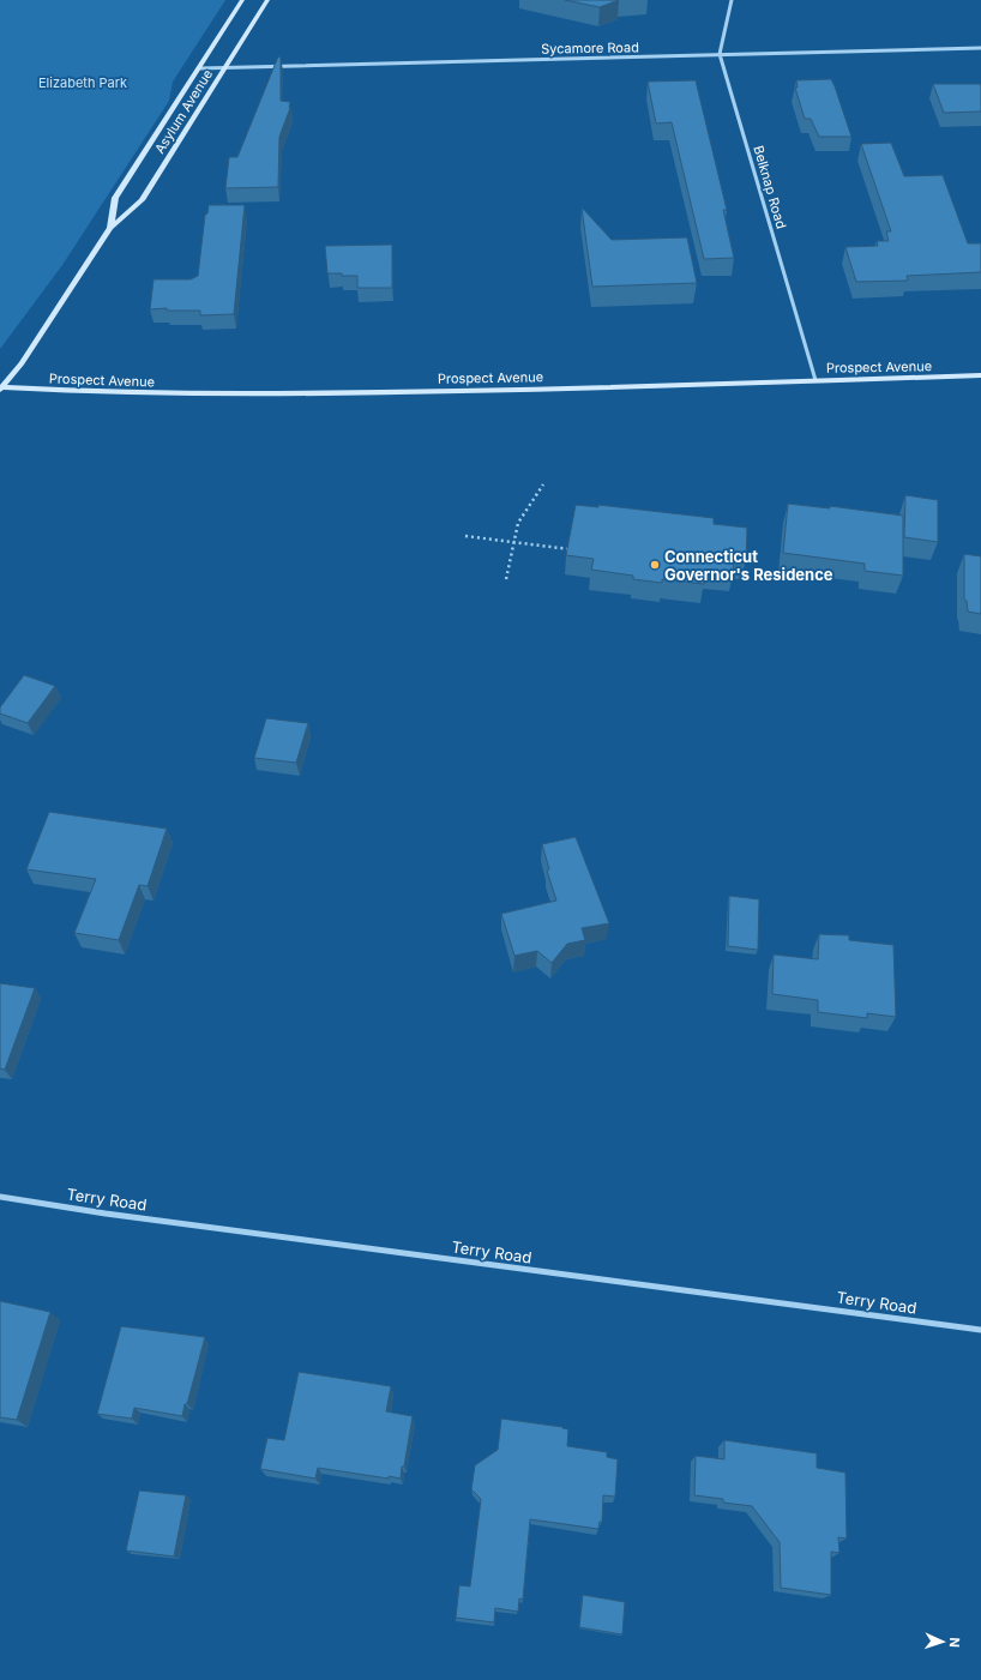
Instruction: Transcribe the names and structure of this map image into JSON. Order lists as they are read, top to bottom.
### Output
{
  "streets": {
    "main road": ["Asylum Avenue", "Prospect Avenue"],
    "street": ["Sycamore Road", "Belknap Road", "Terry Road"]
  },
  "crossings": [
    ["Sycamore Road", "Asylum Avenue"],
    ["Sycamore Road", "Belknap Road"],
    ["Asylum Avenue", "Prospect Avenue"],
    ["Belknap Road", "Prospect Avenue"]
  ],
  "parks": ["Elizabeth Park"],
  "places": ["Connecticut Governor's Residence"],
  "north": "right"
}
